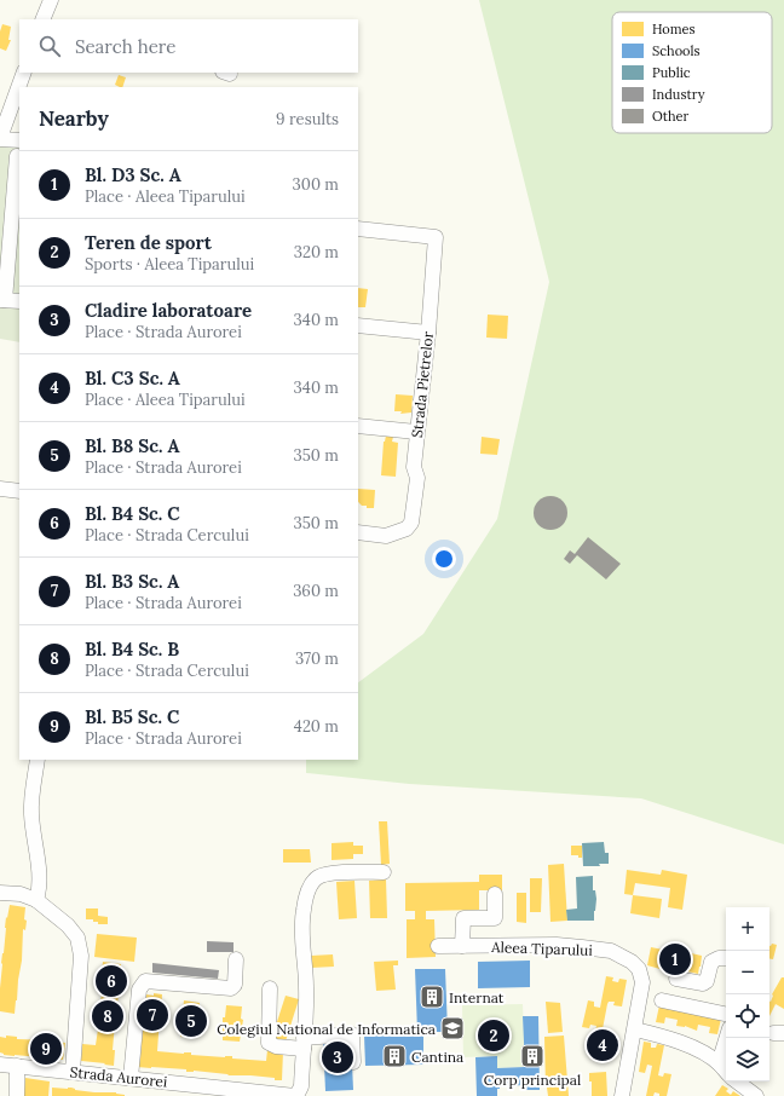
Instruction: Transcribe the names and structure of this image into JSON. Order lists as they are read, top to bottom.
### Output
{
  "streets": {
    "street": ["Strada Pietrelor", "Aleea Tiparului", "Strada Aurorei"]
  },
  "places": {
    "building": ["Internat", "Cantina", "Corp principal"],
    "school or university": ["Colegiul National de Informatica"]
  },
  "legend": [
    "Homes",
    "Schools",
    "Public",
    "Industry",
    "Other"
  ],
  "page": {
    "search": "Search here",
    "heading": ["Nearby", "9 results"],
    "list": [
      {
        "mark": "1",
        "name": "Bl. D3 Sc. A",
        "note": "Place · Aleea Tiparului",
        "value": "300 m"
      },
      {
        "mark": "2",
        "name": "Teren de sport",
        "note": "Sports · Aleea Tiparului",
        "value": "320 m"
      },
      {
        "mark": "3",
        "name": "Cladire laboratoare",
        "note": "Place · Strada Aurorei",
        "value": "340 m"
      },
      {
        "mark": "4",
        "name": "Bl. C3 Sc. A",
        "note": "Place · Aleea Tiparului",
        "value": "340 m"
      },
      {
        "mark": "5",
        "name": "Bl. B8 Sc. A",
        "note": "Place · Strada Aurorei",
        "value": "350 m"
      },
      {
        "mark": "6",
        "name": "Bl. B4 Sc. C",
        "note": "Place · Strada Cercului",
        "value": "350 m"
      },
      {
        "mark": "7",
        "name": "Bl. B3 Sc. A",
        "note": "Place · Strada Aurorei",
        "value": "360 m"
      },
      {
        "mark": "8",
        "name": "Bl. B4 Sc. B",
        "note": "Place · Strada Cercului",
        "value": "370 m"
      },
      {
        "mark": "9",
        "name": "Bl. B5 Sc. C",
        "note": "Place · Strada Aurorei",
        "value": "420 m"
      }
    ],
    "map_buttons": ["+", "−"],
    "pins": [
      "1",
      "6",
      "7",
      "8",
      "5",
      "2",
      "4",
      "9",
      "3"
    ]
  }
}
